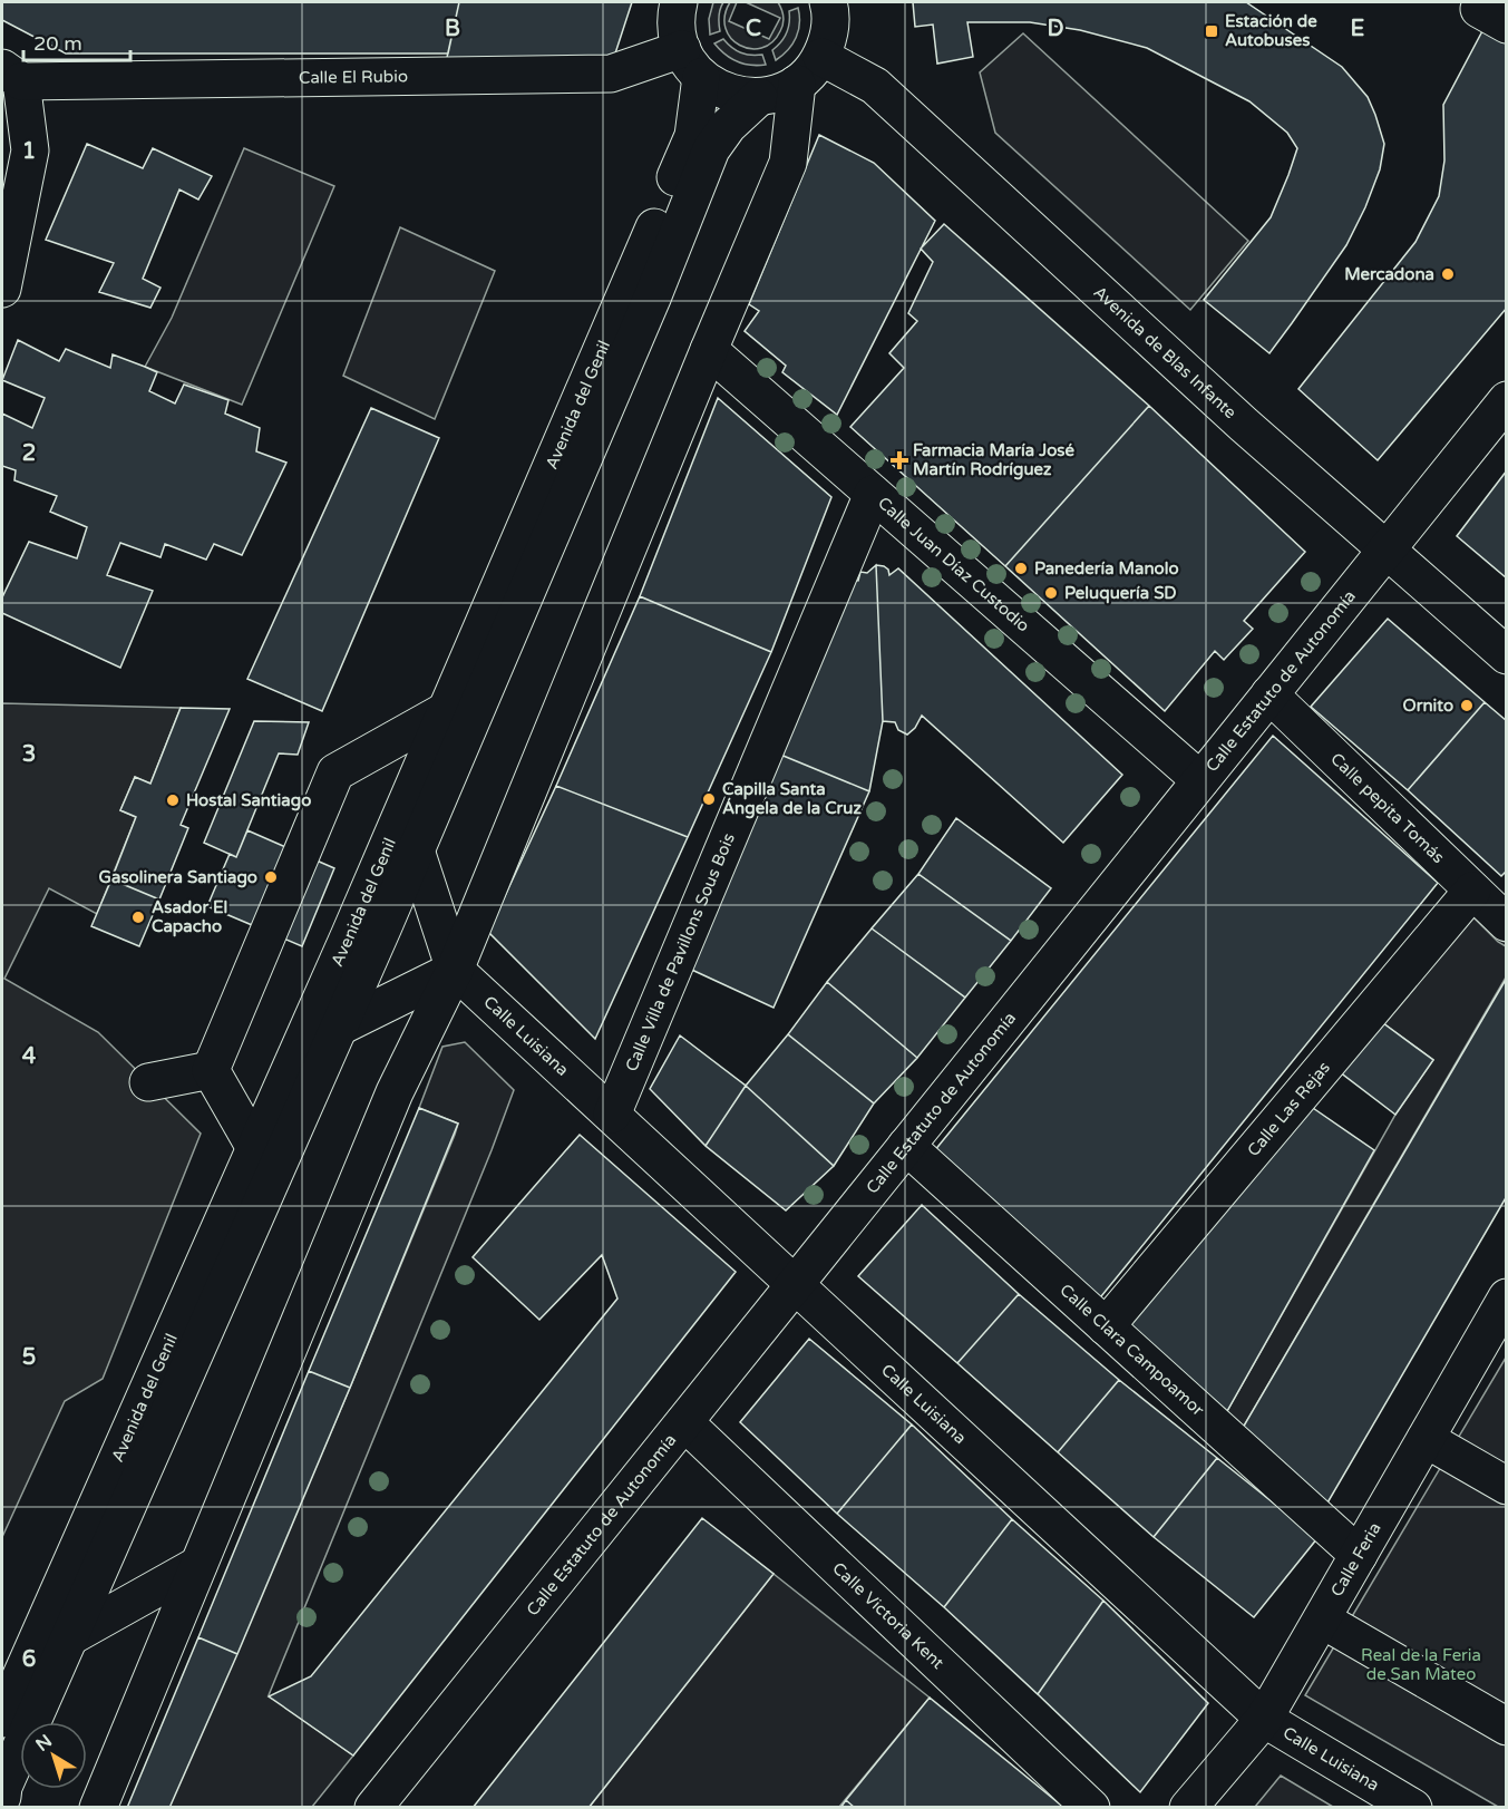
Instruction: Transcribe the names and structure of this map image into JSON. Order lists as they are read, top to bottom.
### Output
{
  "streets": {
    "street": [
      "Calle El Rubio",
      "Avenida de Blas Infante",
      "Avenida del Genil",
      "Calle Juan Díaz Custodio",
      "Calle Estatuto de Autonomía",
      "Calle pepita Tomás",
      "Calle Villa de Pavillons Sous Bois",
      "Calle Luisiana",
      "Calle Las Rejas",
      "Calle Clara Campoamor",
      "Calle Feria",
      "Calle Victoria Kent"
    ]
  },
  "crossings": [
    ["Calle El Rubio", "Avenida del Genil"],
    ["Avenida de Blas Infante", "Calle Estatuto de Autonomía"],
    ["Avenida del Genil", "Calle Luisiana"],
    ["Calle Juan Díaz Custodio", "Calle Estatuto de Autonomía"],
    ["Calle Juan Díaz Custodio", "Calle Villa de Pavillons Sous Bois"],
    ["Calle Estatuto de Autonomía", "Calle pepita Tomás"],
    ["Calle Estatuto de Autonomía", "Calle Luisiana"],
    ["Calle Estatuto de Autonomía", "Calle Clara Campoamor"],
    ["Calle Estatuto de Autonomía", "Calle Victoria Kent"],
    ["Calle pepita Tomás", "Calle Las Rejas"],
    ["Calle Villa de Pavillons Sous Bois", "Calle Luisiana"],
    ["Calle Luisiana", "Calle Feria"],
    ["Calle Las Rejas", "Calle Clara Campoamor"],
    ["Calle Clara Campoamor", "Calle Feria"]
  ],
  "parks": ["Real de la Feria de San Mateo"],
  "places": {
    "transit": ["Estación de Autobuses"],
    "other": [
      "Mercadona",
      "Panedería Manolo",
      "Peluquería SD",
      "Ornito",
      "Capilla Santa Ángela de la Cruz",
      "Hostal Santiago",
      "Gasolinera Santiago",
      "Asador El Capacho"
    ],
    "health": ["Farmacia María José Martín Rodríguez"]
  },
  "scale_bar": "20 m",
  "north": "top left",
  "grid": {
    "columns": [
      "B",
      "C",
      "D",
      "E"
    ],
    "rows": [
      "1",
      "2",
      "3",
      "4",
      "5",
      "6"
    ]
  }
}
